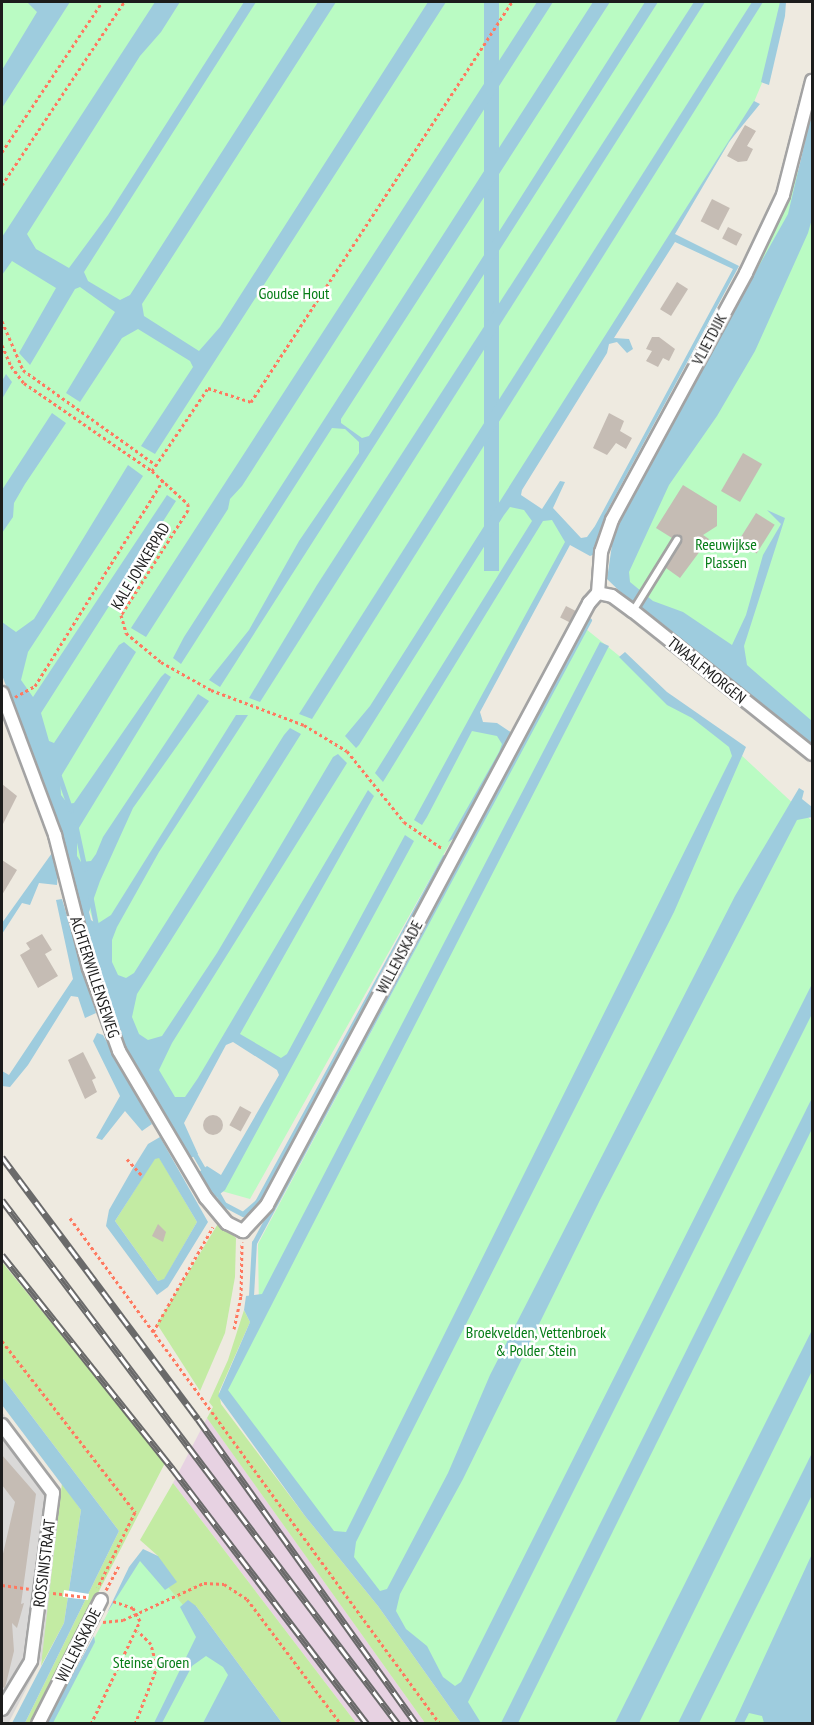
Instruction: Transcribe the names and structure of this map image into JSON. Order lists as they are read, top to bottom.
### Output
{
  "streets": {
    "street": [
      "VLIETDIJK",
      "TWAALFMORGEN",
      "WILLENSKADE",
      "ACHTERWILLENSEWEG",
      "ROSSINISTRAAT"
    ],
    "path": ["KALE JONKERPAD"]
  },
  "crossings": [
    ["VLIETDIJK", "TWAALFMORGEN"],
    ["VLIETDIJK", "WILLENSKADE"],
    ["KALE JONKERPAD", "WILLENSKADE"],
    ["TWAALFMORGEN", "WILLENSKADE"],
    ["WILLENSKADE", "ACHTERWILLENSEWEG"]
  ],
  "parks": [
    "Goudse Hout",
    "Reeuwijkse Plassen",
    "Broekvelden, Vettenbroek & Polder Stein",
    "Steinse Groen"
  ]
}
